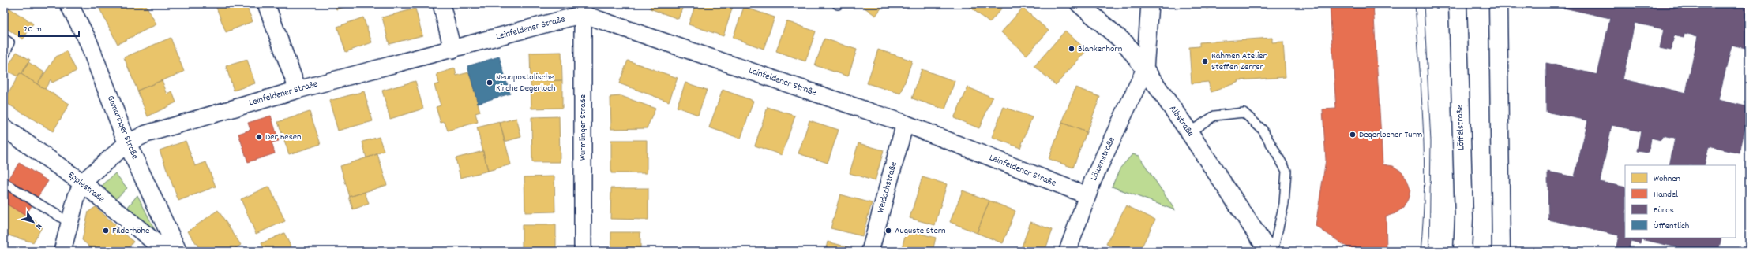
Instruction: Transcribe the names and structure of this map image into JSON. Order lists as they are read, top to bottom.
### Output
{
  "streets": {
    "street": [
      "Leinfeldener Straße",
      "Albstraße",
      "Gomaringer Straße",
      "Wurmlinger Straße",
      "Löffelstraße",
      "Löwenstraße",
      "Epplestraße",
      "Weidachstraße"
    ]
  },
  "crossings": [
    ["Leinfeldener Straße", "Gomaringer Straße"],
    ["Leinfeldener Straße", "Wurmlinger Straße"],
    ["Leinfeldener Straße", "Löwenstraße"],
    ["Leinfeldener Straße", "Epplestraße"],
    ["Leinfeldener Straße", "Weidachstraße"],
    ["Albstraße", "Löwenstraße"]
  ],
  "places": [
    "Blankenhorn",
    "Rahmen Atelier Steffen Zerrer",
    "Neuapostolische Kirche Degerloch",
    "Degerlocher Turm",
    "Der Besen",
    "Filderhöhe",
    "Auguste Stern"
  ],
  "legend": [
    "Wohnen",
    "Handel",
    "Büros",
    "Öffentlich"
  ],
  "scale_bar": "20 m",
  "north": "bottom right"
}
